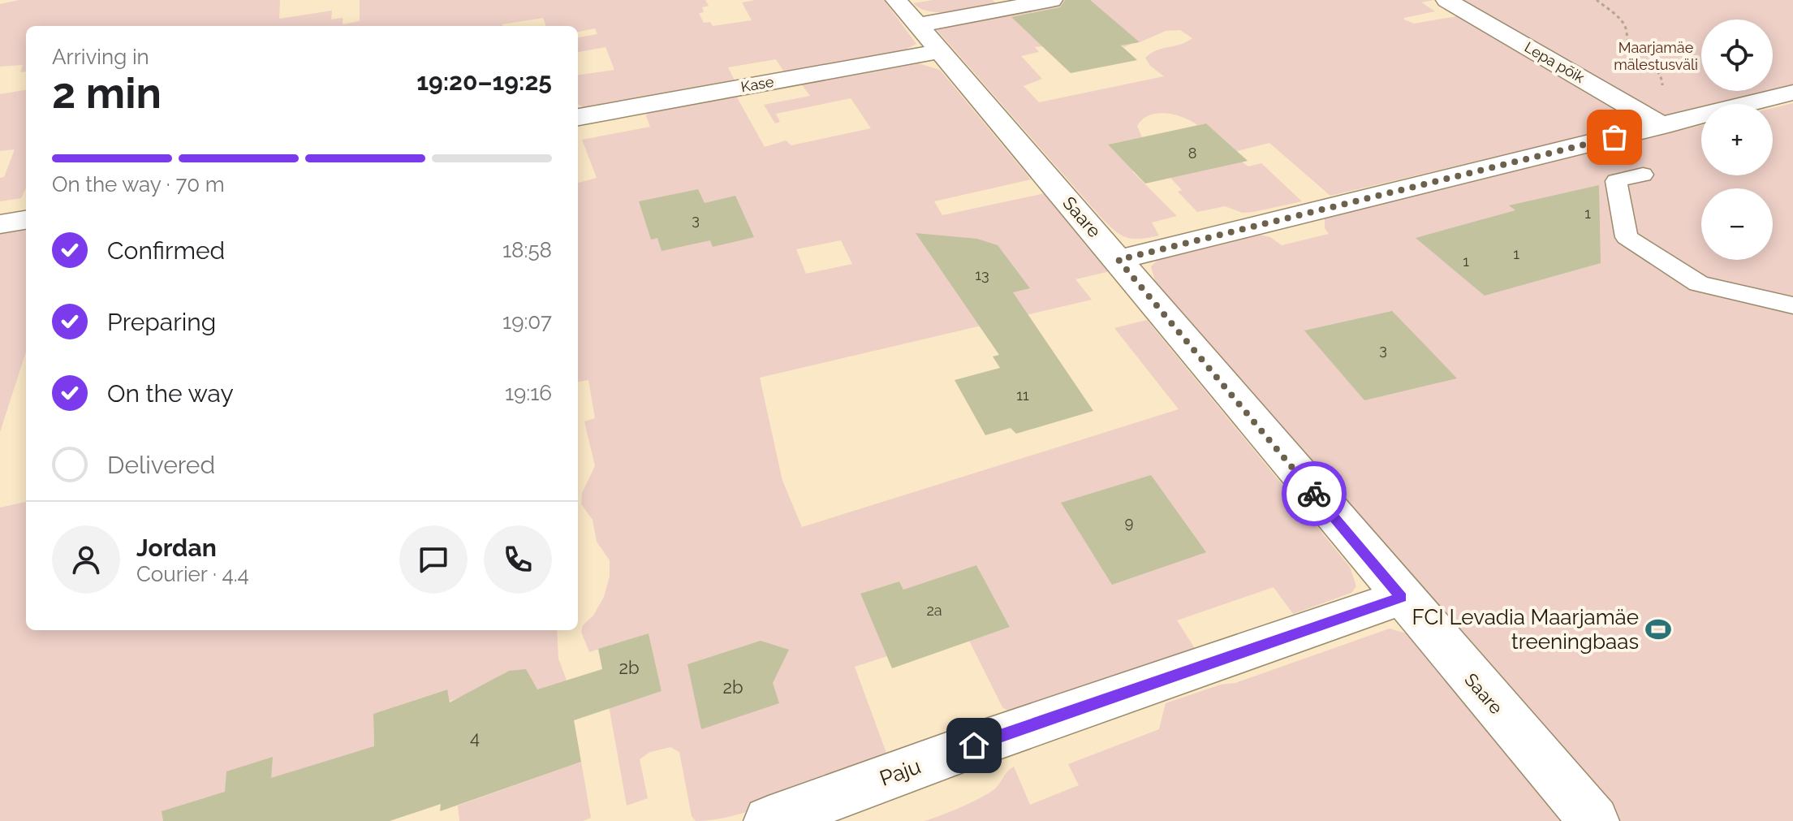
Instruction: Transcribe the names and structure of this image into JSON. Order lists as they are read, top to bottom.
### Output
{
  "streets": {
    "street": [
      "Lepa põik",
      "Kase",
      "Saare",
      "Paju"
    ]
  },
  "crossings": [
    ["Kase", "Saare"],
    ["Saare", "Paju"]
  ],
  "parks": ["Maarjamäe mälestusväli"],
  "places": {
    "sports": ["FCI Levadia Maarjamäe treeningbaas"]
  },
  "house_numbers": [
    "8",
    "1",
    "3",
    "1",
    "1",
    "13",
    "3",
    "11",
    "9",
    "2a",
    "2b",
    "2b",
    "4"
  ],
  "page": {
    "map_buttons": ["+", "−"],
    "heading": ["2 min", "Arriving in", "19:20–19:25"],
    "panel": ["Jordan", "Courier · 4.4"],
    "bar": "On the way · 70 m",
    "list": [
      ["Confirmed", "18:58"],
      ["Preparing", "19:07"],
      ["On the way", "19:16"],
      "Delivered"
    ]
  }
}
